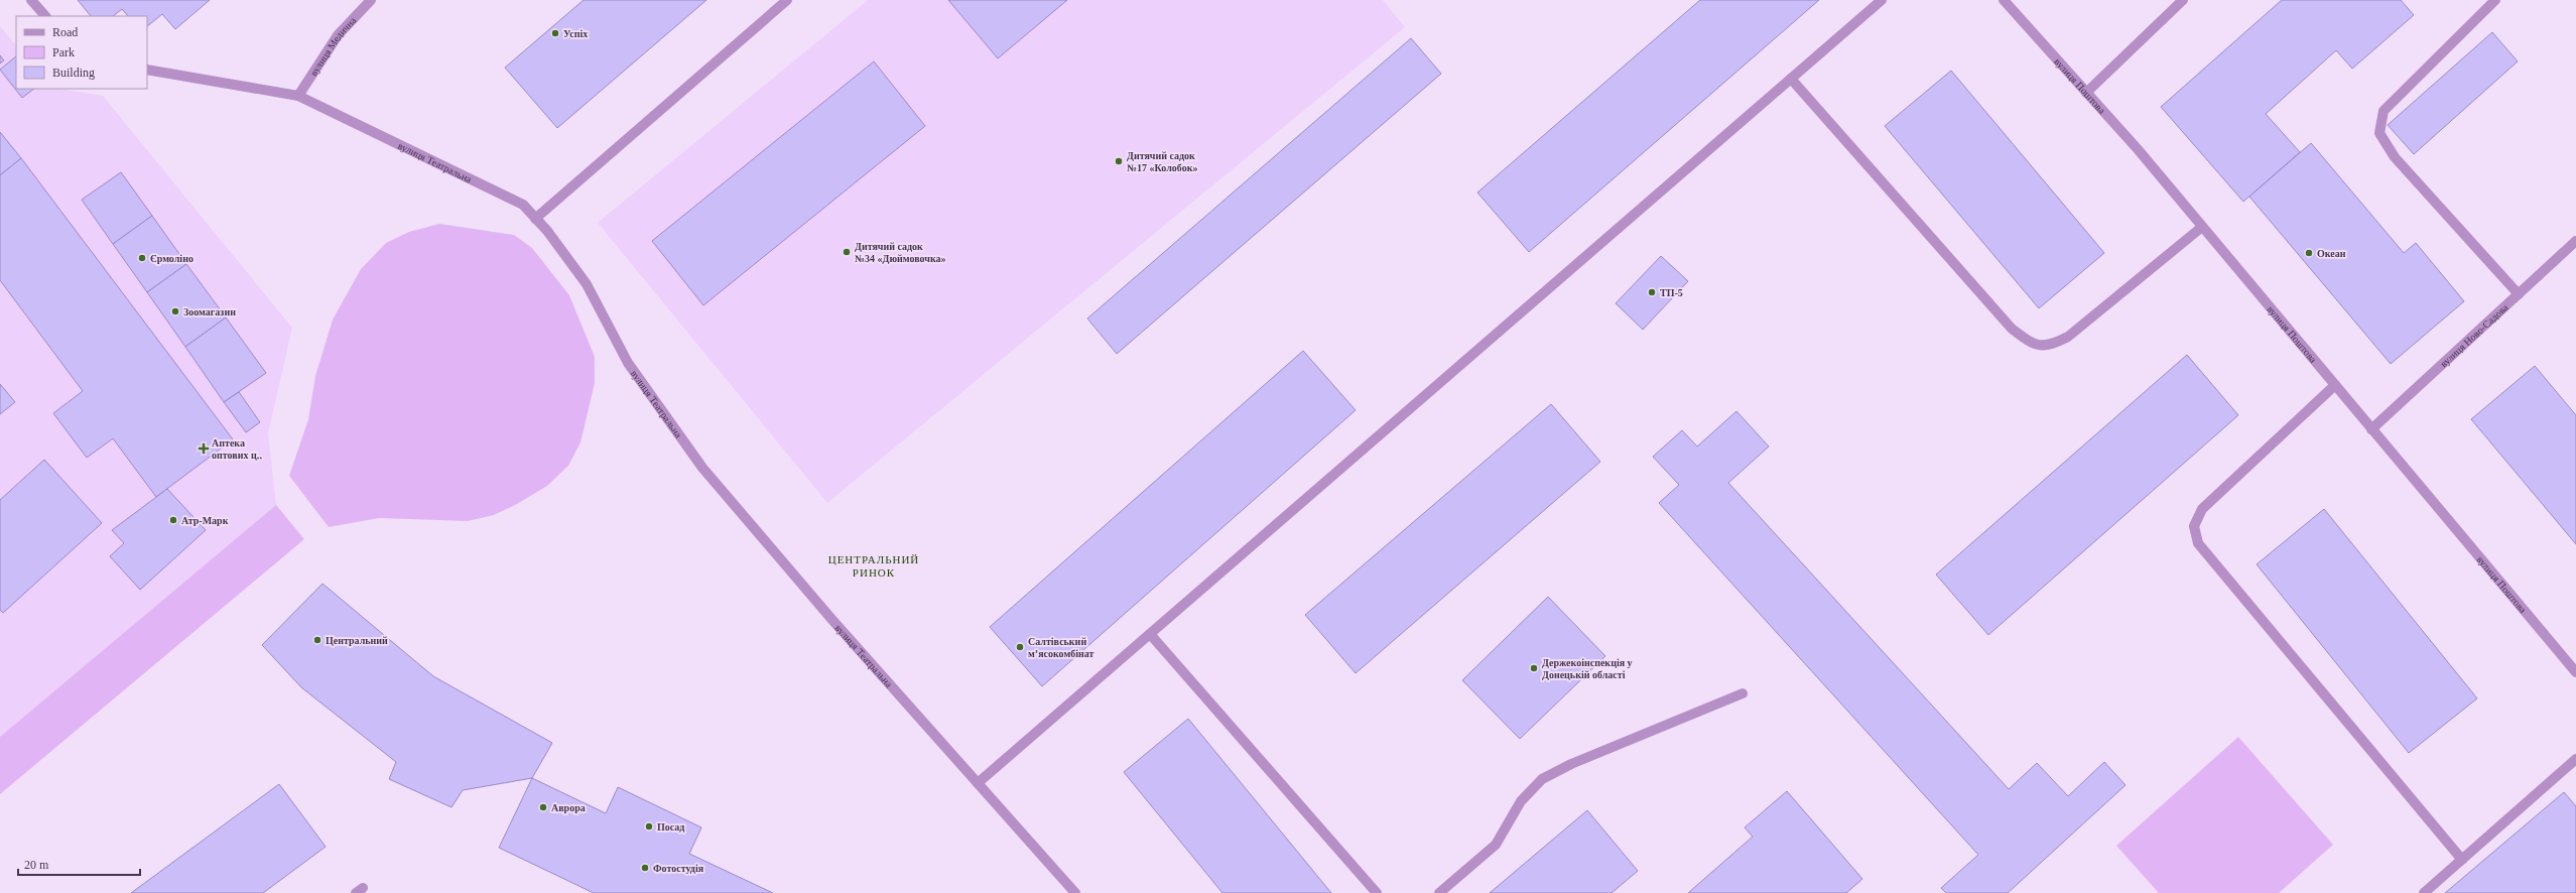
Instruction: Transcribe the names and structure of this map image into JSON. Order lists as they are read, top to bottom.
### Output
{
  "streets": {
    "street": [
      "вулиця Медична",
      "вулиця Поштова",
      "вулиця Театральна",
      "вулиця Ново-Садова"
    ]
  },
  "crossings": [
    ["вулиця Медична", "вулиця Театральна"],
    ["вулиця Поштова", "вулиця Ново-Садова"]
  ],
  "districts": ["ЦЕНТРАЛЬНИЙ РИНОК"],
  "places": {
    "other": [
      "Успіх",
      "Дитячий садок №17 «Колобок»",
      "Дитячий садок №34 «Дюймовочка»",
      "Океан",
      "Єрмоліно",
      "ТП-5",
      "Зоомагазин",
      "Атр-Марк",
      "Центральний",
      "Салтівський мʼясокомбінат",
      "Держекоінспекція у Донецькій області",
      "Аврора",
      "Посад",
      "Фотостудія"
    ],
    "health": ["Аптека оптових ц‥"]
  },
  "legend": ["Road", "Park", "Building"],
  "scale_bar": "20 m"
}
